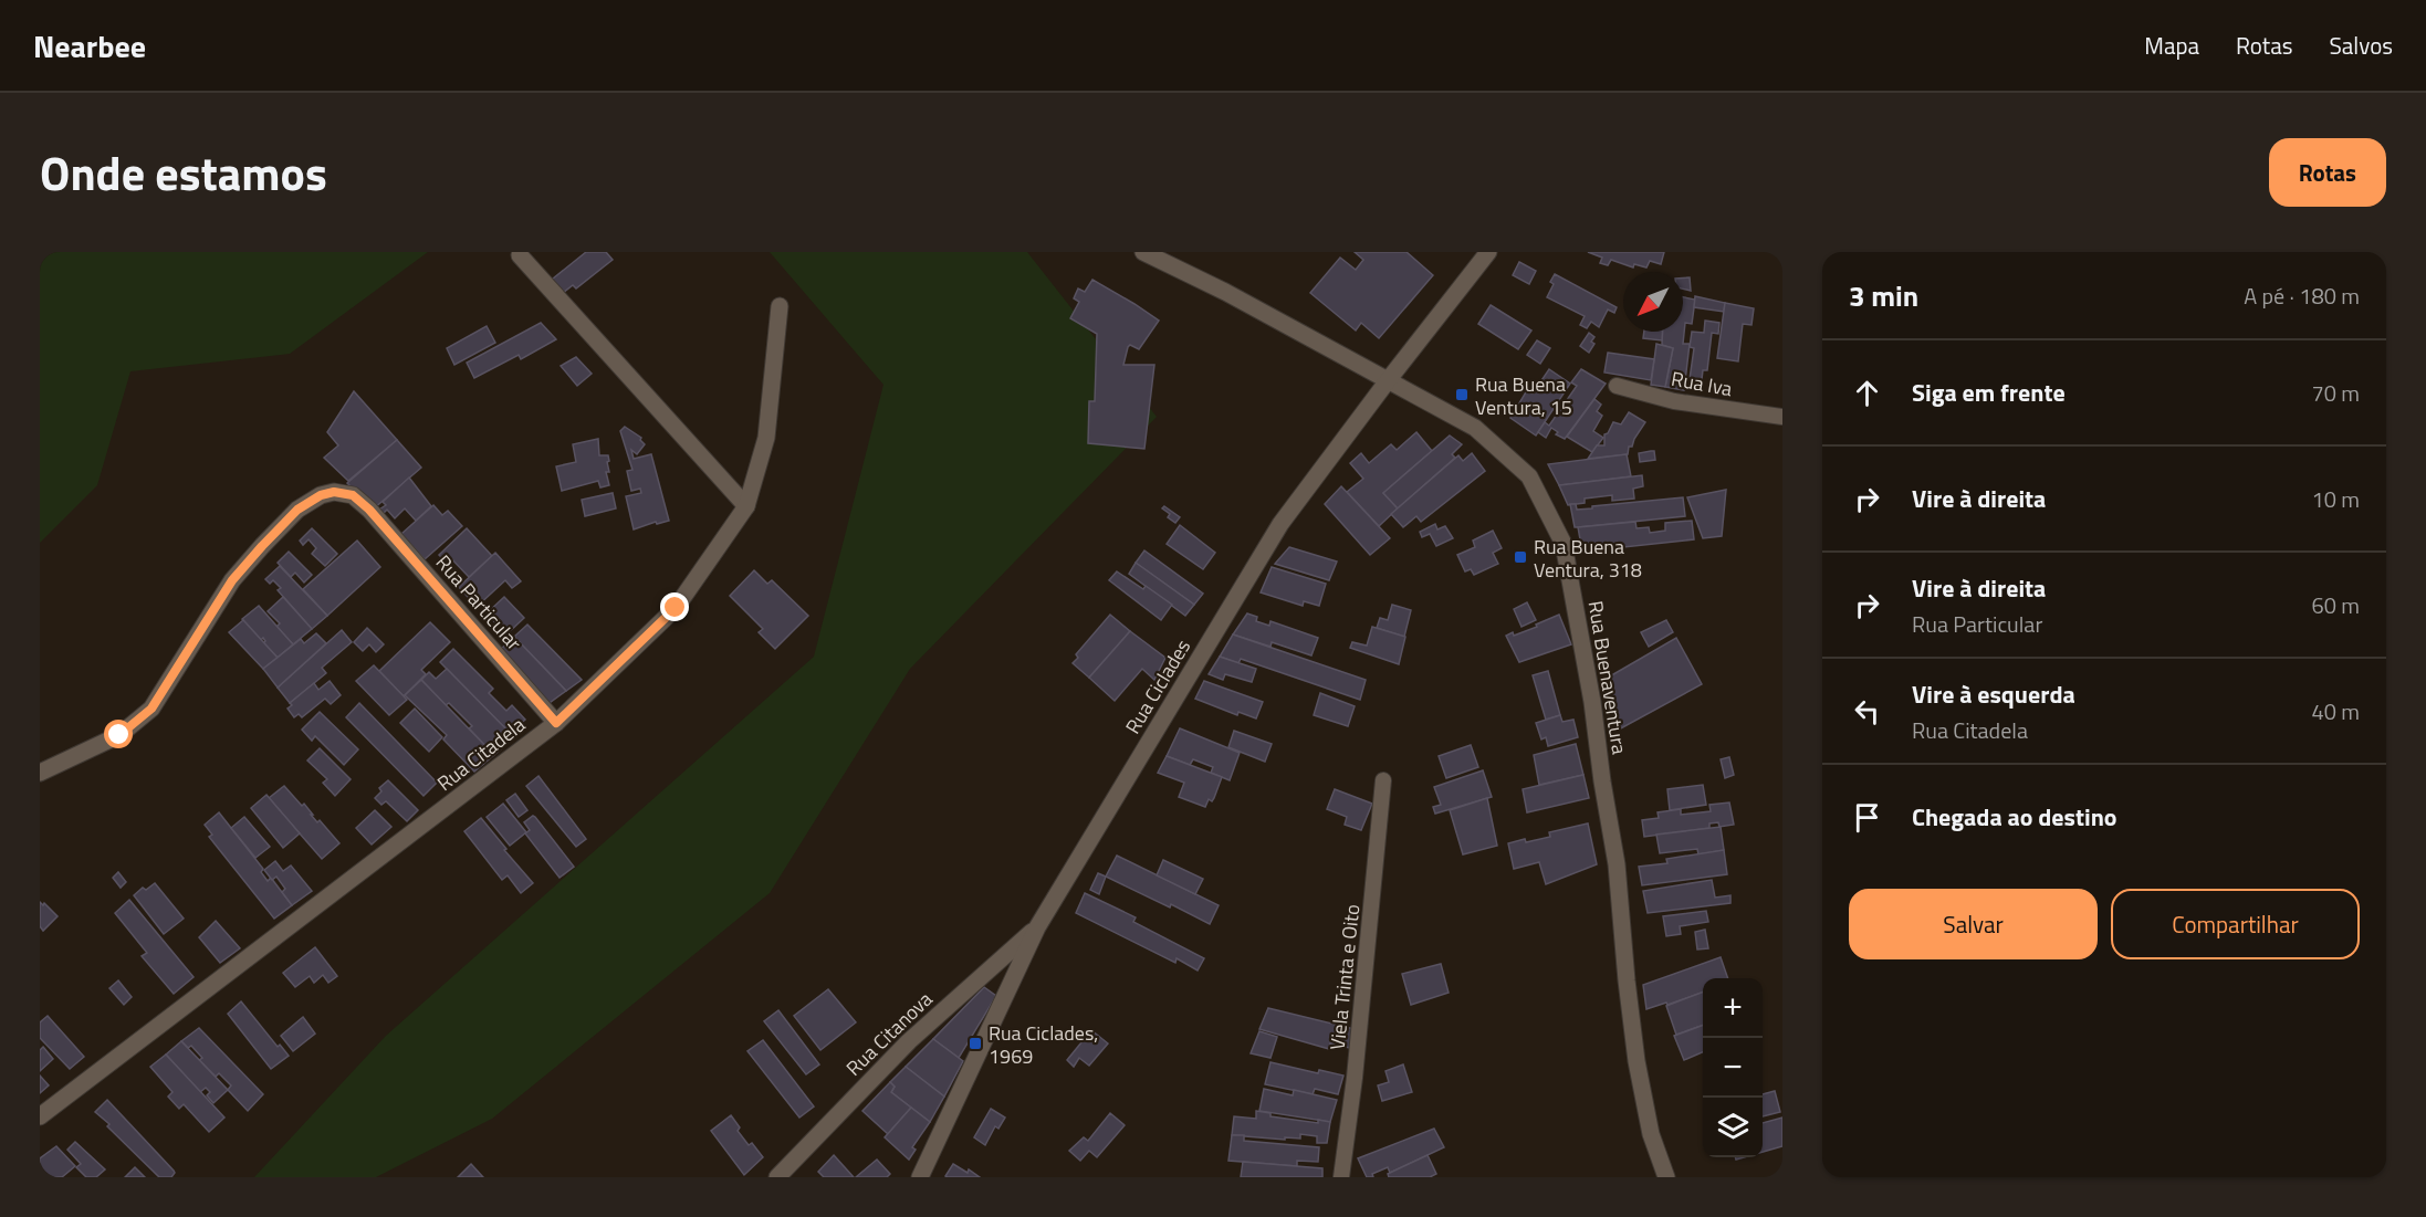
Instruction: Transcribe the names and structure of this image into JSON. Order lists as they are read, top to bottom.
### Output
{
  "streets": {
    "street": [
      "Rua Particular",
      "Rua Buenaventura",
      "Rua Ciclades",
      "Rua Citadela",
      "Rua Citanova"
    ],
    "lane": ["Rua Iva", "Viela Trinta e Oito"]
  },
  "crossings": [
    ["Rua Particular", "Rua Citadela"],
    ["Rua Buenaventura", "Rua Ciclades"],
    ["Rua Ciclades", "Rua Citanova"]
  ],
  "places": {
    "transit": ["Rua Buena Ventura, 15", "Rua Buena Ventura, 318", "Rua Ciclades, 1969"]
  },
  "north": "bottom left",
  "page": {
    "header": "Nearbee",
    "nav": ["Mapa", "Rotas", "Salvos"],
    "title": "Onde estamos",
    "buttons": [
      "Rotas",
      ["Salvar", "Compartilhar"]
    ],
    "heading": ["3 min", "A pé · 180 m"],
    "list": [
      ["Siga em frente", "70 m"],
      ["Vire à direita", "10 m"],
      ["Vire à direita", "Rua Particular", "60 m"],
      ["Vire à esquerda", "Rua Citadela", "40 m"],
      "Chegada ao destino"
    ],
    "map_buttons": ["+", "−"]
  }
}
